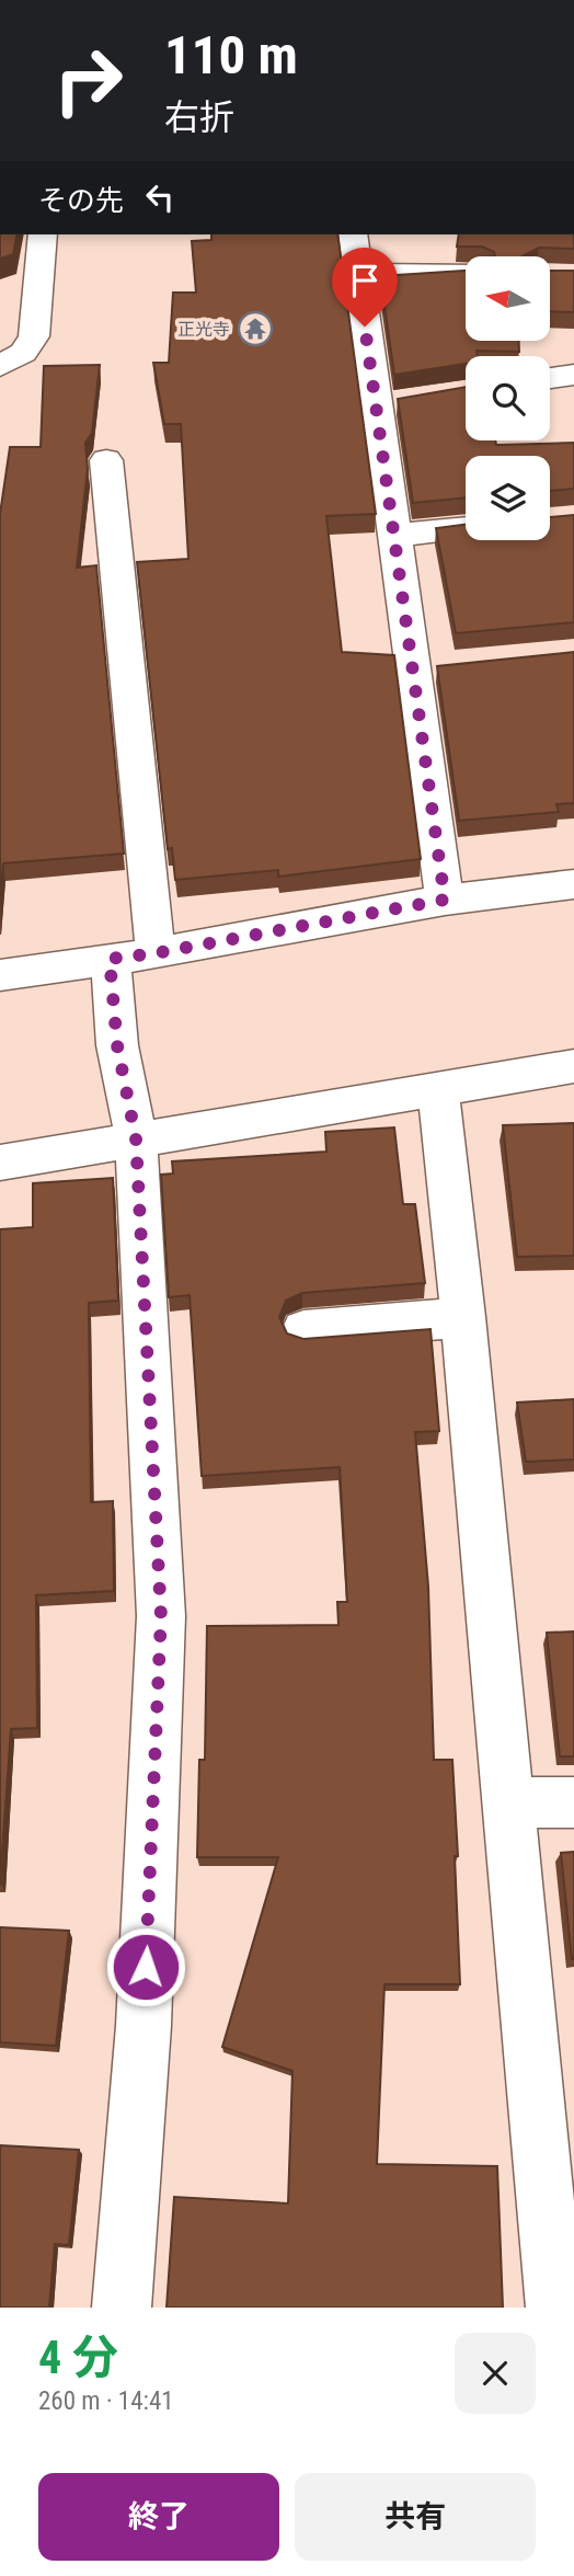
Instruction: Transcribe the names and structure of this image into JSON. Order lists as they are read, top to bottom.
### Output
{
  "places": {
    "temple": ["正光寺"]
  },
  "north": "left",
  "page": {
    "turn": ["110 m", "右折"],
    "then": "その先",
    "heading": ["4 分", "260 m · 14:41"],
    "buttons": ["終了", "共有"]
  }
}
